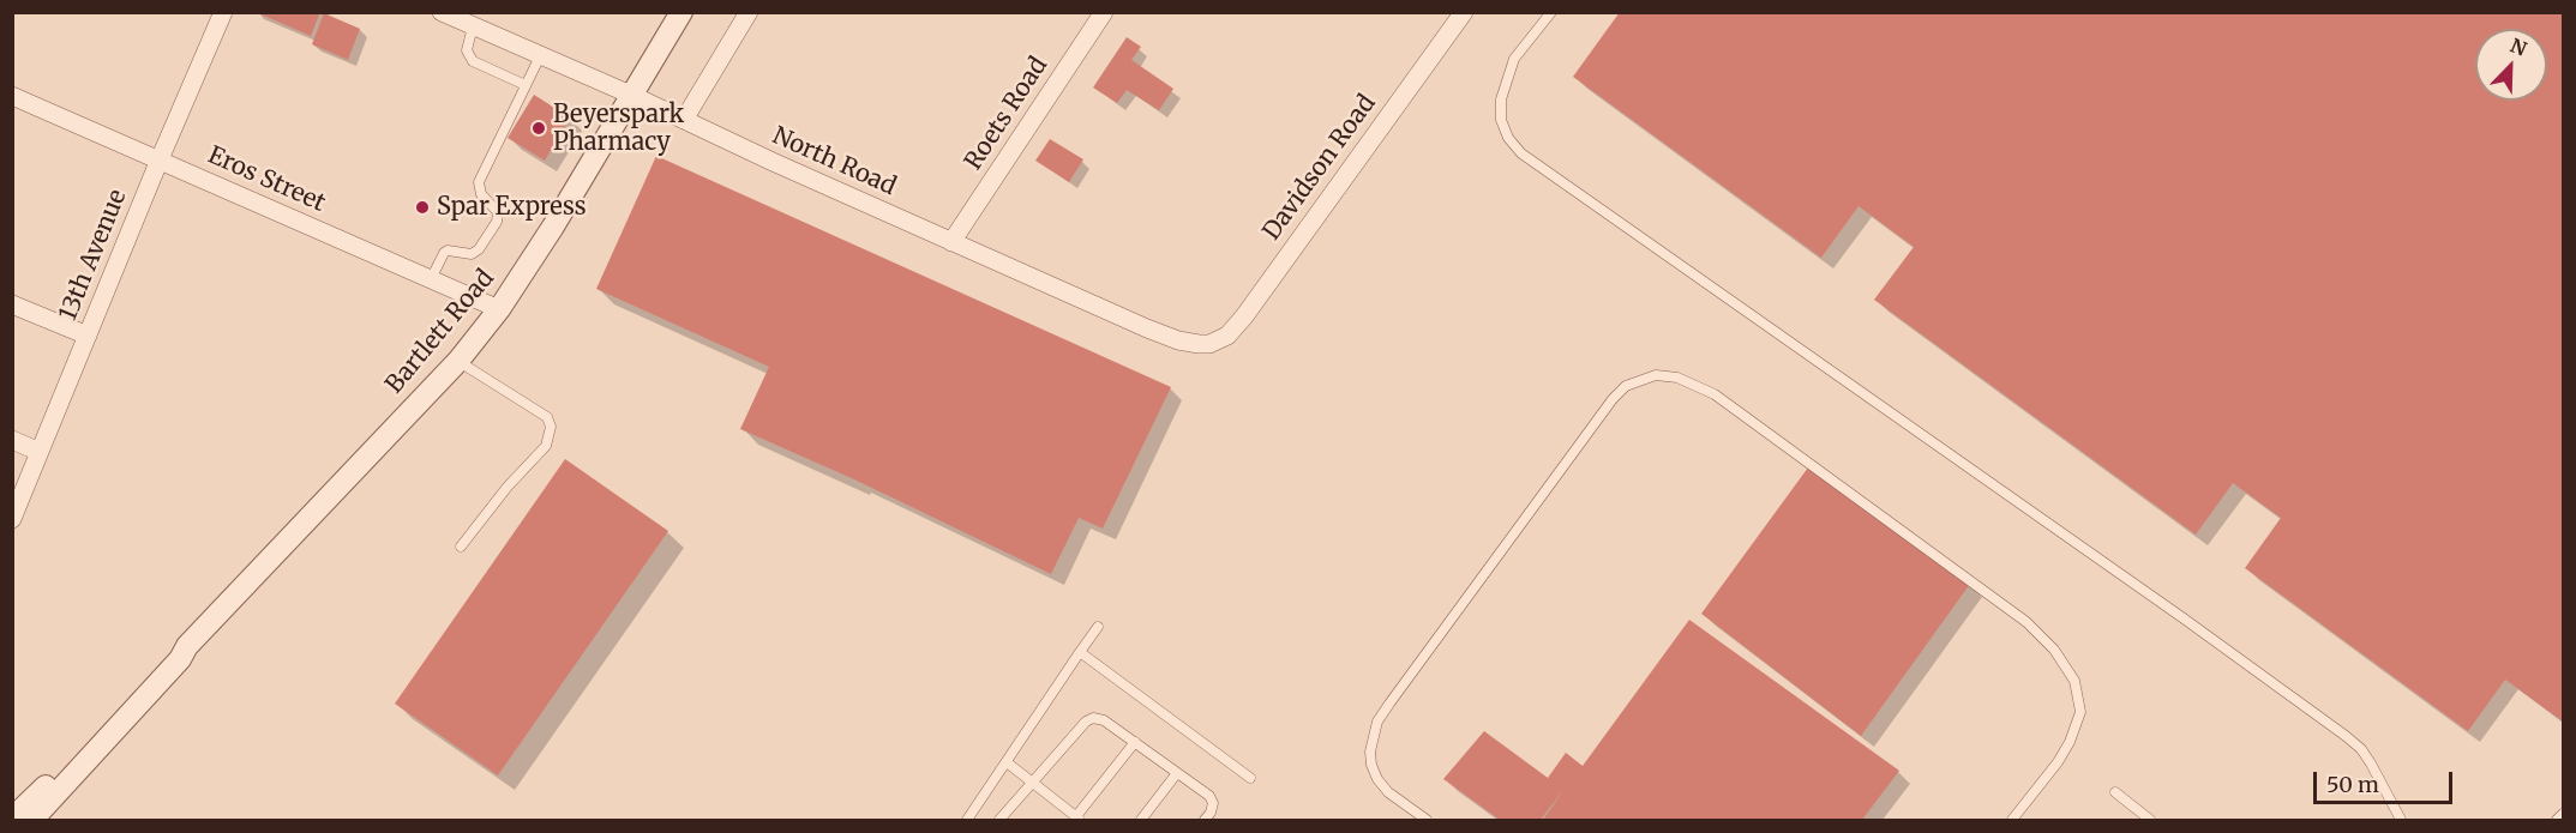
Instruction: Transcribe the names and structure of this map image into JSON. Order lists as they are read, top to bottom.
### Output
{
  "streets": {
    "street": [
      "Roets Road",
      "North Road",
      "Davidson Road",
      "Eros Street",
      "13th Avenue",
      "Bartlett Road"
    ]
  },
  "crossings": [
    ["Roets Road", "North Road"],
    ["North Road", "Davidson Road"],
    ["North Road", "Bartlett Road"],
    ["Eros Street", "13th Avenue"],
    ["Eros Street", "Bartlett Road"]
  ],
  "places": ["Beyerspark Pharmacy", "Spar Express"],
  "scale_bar": "50 m",
  "north": "top right"
}
